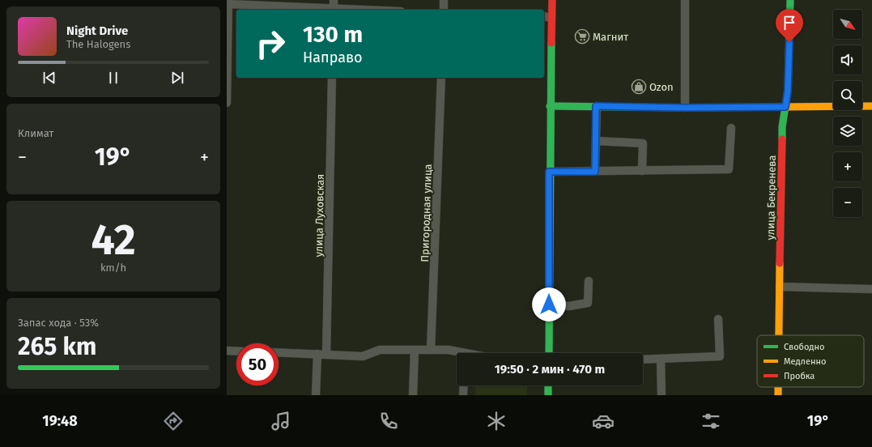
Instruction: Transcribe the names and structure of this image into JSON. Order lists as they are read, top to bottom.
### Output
{
  "streets": {
    "street": ["улица Бекренева", "Пригородная улица", "улица Луховская"]
  },
  "places": {
    "supermarket": ["Магнит"],
    "shop": ["Ozon"]
  },
  "legend": ["Свободно", "Медленно", "Пробка"],
  "north": "bottom right",
  "page": {
    "map_buttons": ["+", "−"],
    "turn": ["130 m", "Направо"],
    "song": ["Night Drive", "The Halogens"],
    "tile": [
      "Климат",
      ["42", "km/h"],
      ["Запас хода · 53%", "265 km"]
    ],
    "heat": ["−", "19°", "+"],
    "limit": "50",
    "trip": "19:50 · 2 мин · 470 m",
    "tabs": ["19:48", "19°"]
  }
}
